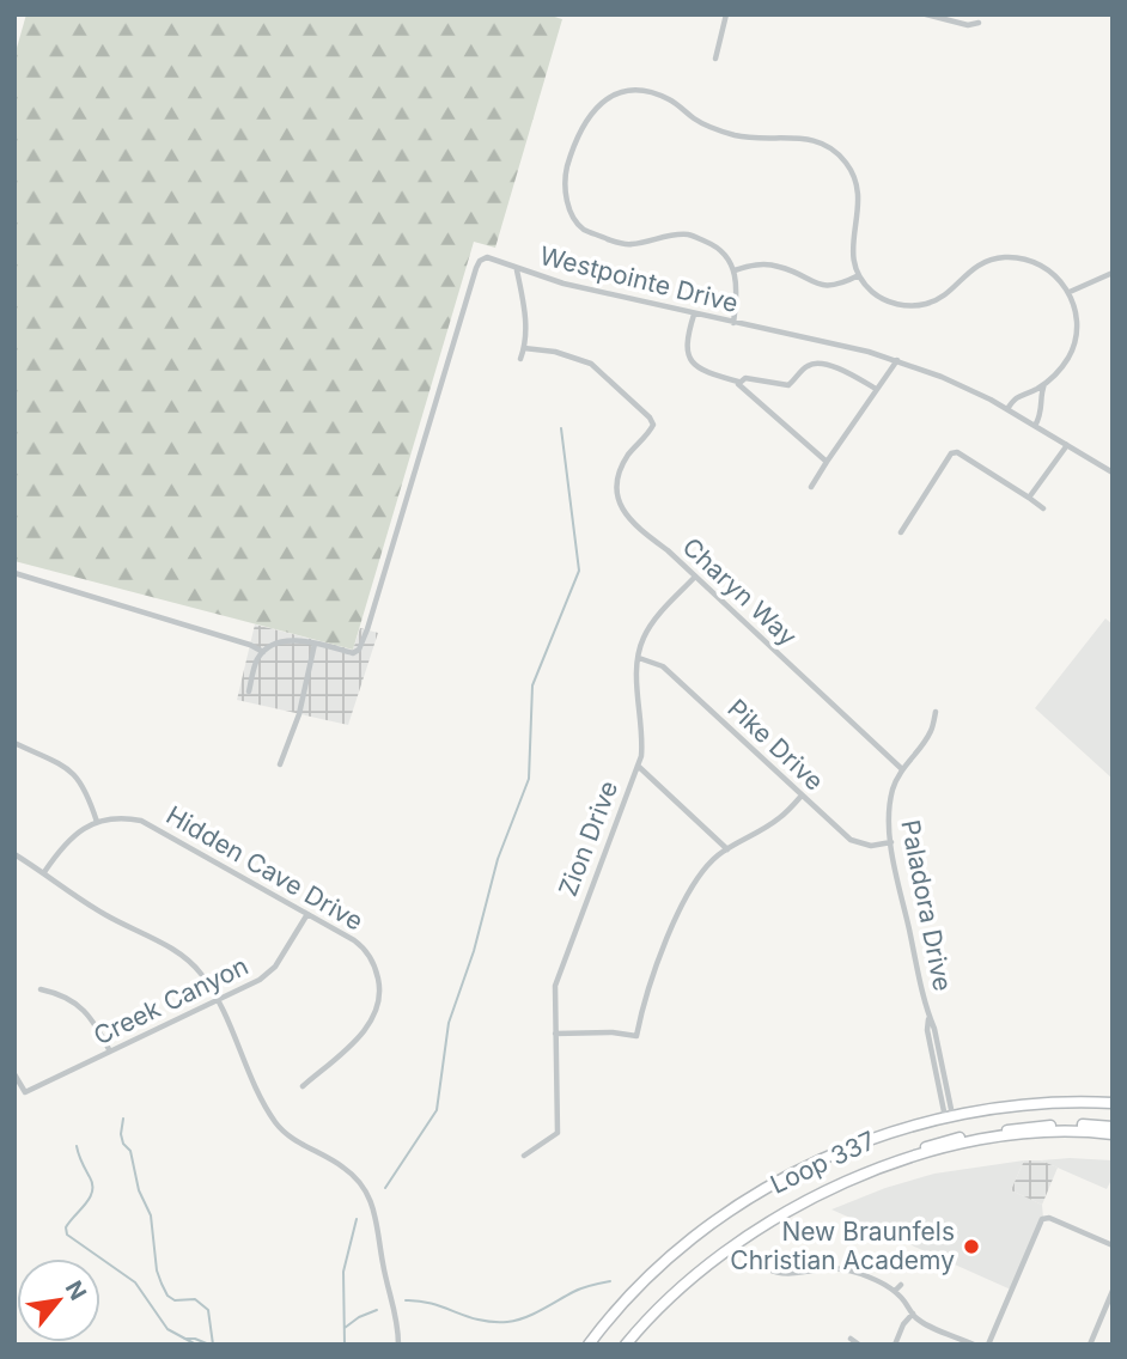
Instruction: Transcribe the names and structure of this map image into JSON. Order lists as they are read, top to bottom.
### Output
{
  "streets": {
    "main road": ["Loop 337"],
    "street": [
      "Westpointe Drive",
      "Charyn Way",
      "Pike Drive",
      "Zion Drive",
      "Hidden Cave Drive",
      "Paladora Drive",
      "Creek Canyon"
    ]
  },
  "crossings": [
    ["Charyn Way", "Zion Drive"],
    ["Charyn Way", "Paladora Drive"],
    ["Pike Drive", "Zion Drive"],
    ["Pike Drive", "Paladora Drive"],
    ["Hidden Cave Drive", "Creek Canyon"],
    ["Paladora Drive", "Loop 337"]
  ],
  "places": ["New Braunfels Christian Academy"],
  "north": "top right"
}
